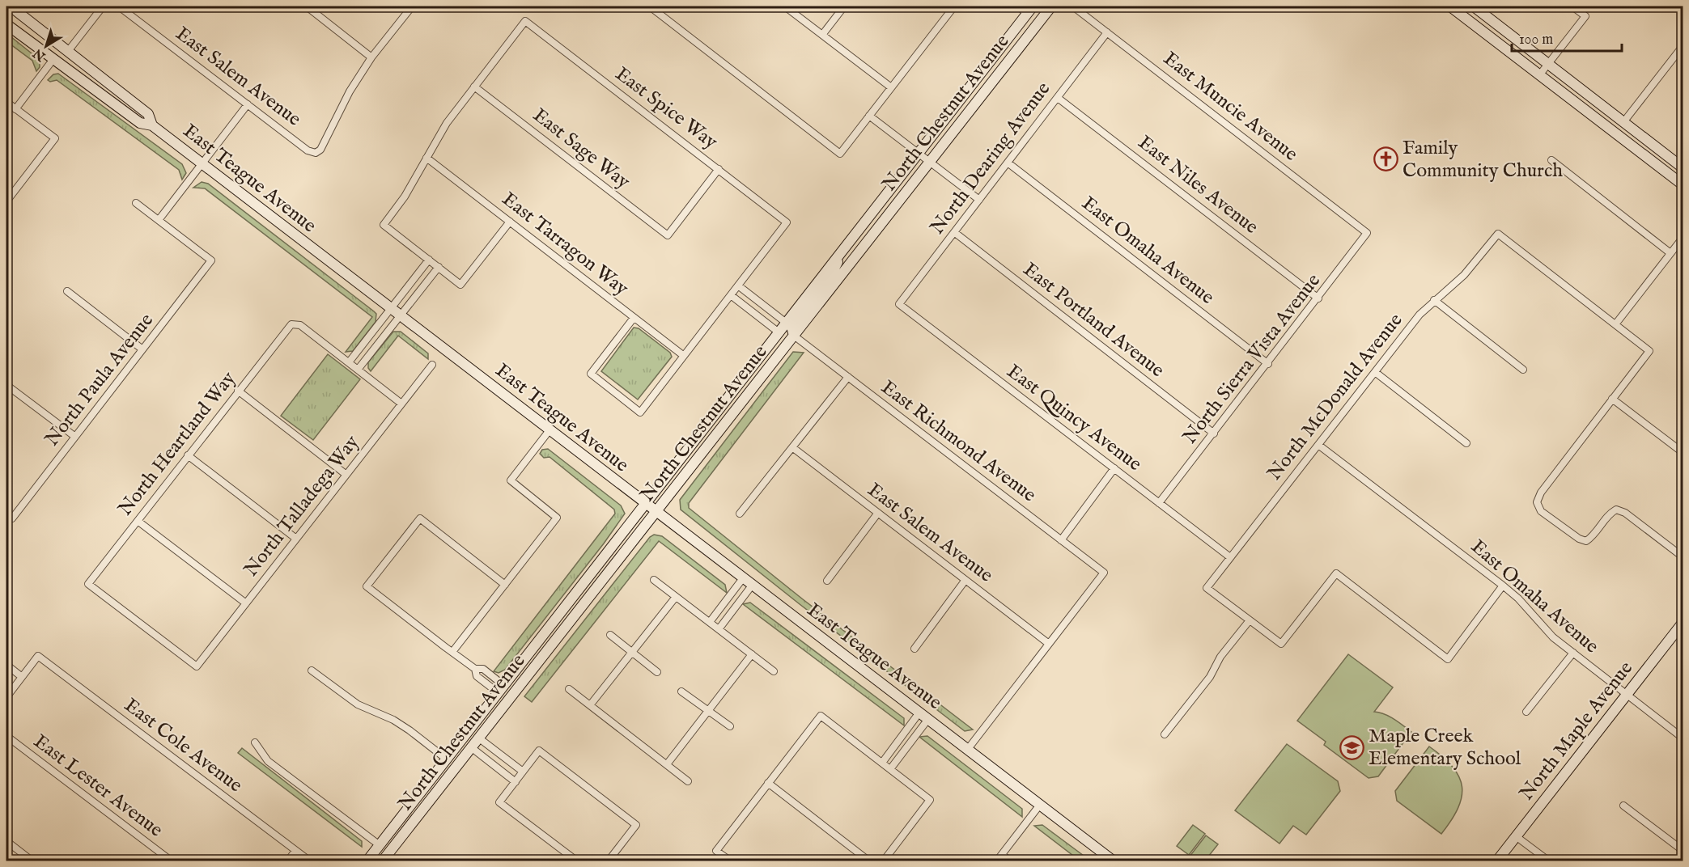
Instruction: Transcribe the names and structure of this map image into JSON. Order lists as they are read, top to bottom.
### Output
{
  "streets": {
    "main road": ["North Chestnut Avenue", "East Teague Avenue", "North Maple Avenue"],
    "street": [
      "East Salem Avenue",
      "East Muncie Avenue",
      "East Spice Way",
      "East Sage Way",
      "North Dearing Avenue",
      "East Niles Avenue",
      "East Tarragon Way",
      "East Omaha Avenue",
      "East Portland Avenue",
      "North Sierra Vista Avenue",
      "North Paula Avenue",
      "North McDonald Avenue",
      "East Quincy Avenue",
      "East Richmond Avenue",
      "North Heartland Way",
      "North Talladega Way",
      "East Cole Avenue",
      "East Lester Avenue"
    ]
  },
  "crossings": [
    ["East Salem Avenue", "East Richmond Avenue"],
    ["East Muncie Avenue", "North Dearing Avenue"],
    ["East Muncie Avenue", "North Sierra Vista Avenue"],
    ["East Spice Way", "East Sage Way"],
    ["North Chestnut Avenue", "East Teague Avenue"],
    ["North Chestnut Avenue", "East Richmond Avenue"],
    ["North Dearing Avenue", "East Niles Avenue"],
    ["North Dearing Avenue", "East Omaha Avenue"],
    ["North Dearing Avenue", "East Portland Avenue"],
    ["North Dearing Avenue", "East Quincy Avenue"],
    ["East Niles Avenue", "North Sierra Vista Avenue"],
    ["East Omaha Avenue", "North Sierra Vista Avenue"],
    ["East Omaha Avenue", "North McDonald Avenue"],
    ["East Omaha Avenue", "North Maple Avenue"],
    ["East Portland Avenue", "North Sierra Vista Avenue"],
    ["North Sierra Vista Avenue", "East Quincy Avenue"],
    ["North McDonald Avenue", "East Quincy Avenue"],
    ["North Heartland Way", "North Talladega Way"]
  ],
  "places": {
    "church": ["Family Community Church"],
    "school or university": ["Maple Creek Elementary School"]
  },
  "scale_bar": "100 m",
  "north": "bottom left"
}
